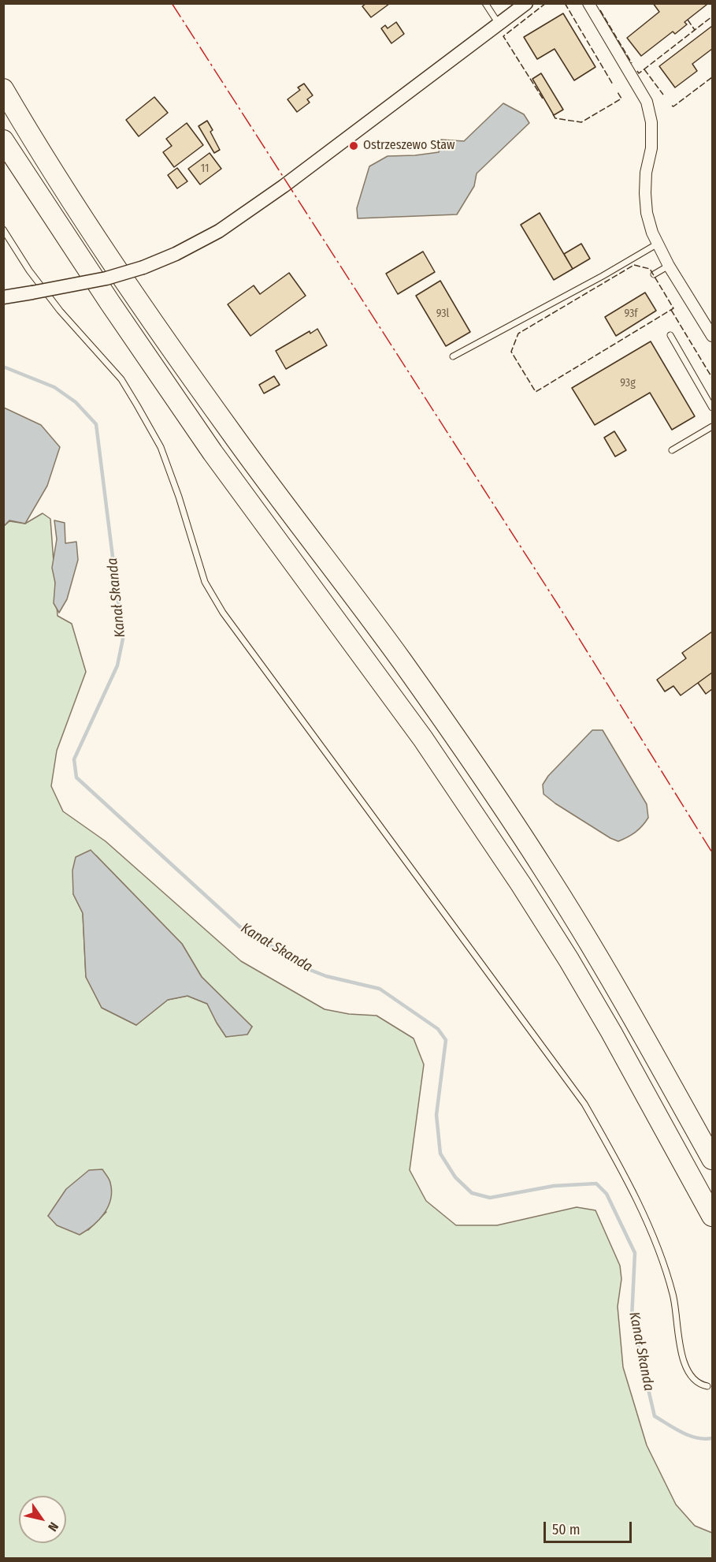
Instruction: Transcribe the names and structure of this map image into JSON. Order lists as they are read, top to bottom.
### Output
{
  "water": ["Kanał Skanda"],
  "places": ["Ostrzeszewo Staw"],
  "house_numbers": [
    "11",
    "93l",
    "93f",
    "93g"
  ],
  "scale_bar": "50 m",
  "north": "bottom right"
}
